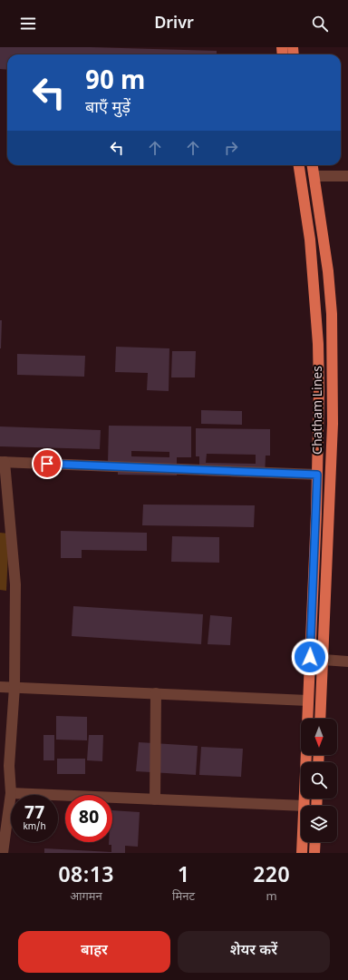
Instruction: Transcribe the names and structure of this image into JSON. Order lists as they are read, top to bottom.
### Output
{
  "streets": {
    "highway": ["Chatham Lines"]
  },
  "north": "bottom",
  "page": {
    "header": "Drivr",
    "turn": ["90 m", "बाएँ मुड़ें"],
    "speed": "77 km/h",
    "limit": "80",
    "eta": [
      "08:13",
      "आगमन",
      "1",
      "मिनट",
      "220",
      "m"
    ],
    "buttons": ["बाहर", "शेयर करें"]
  }
}
